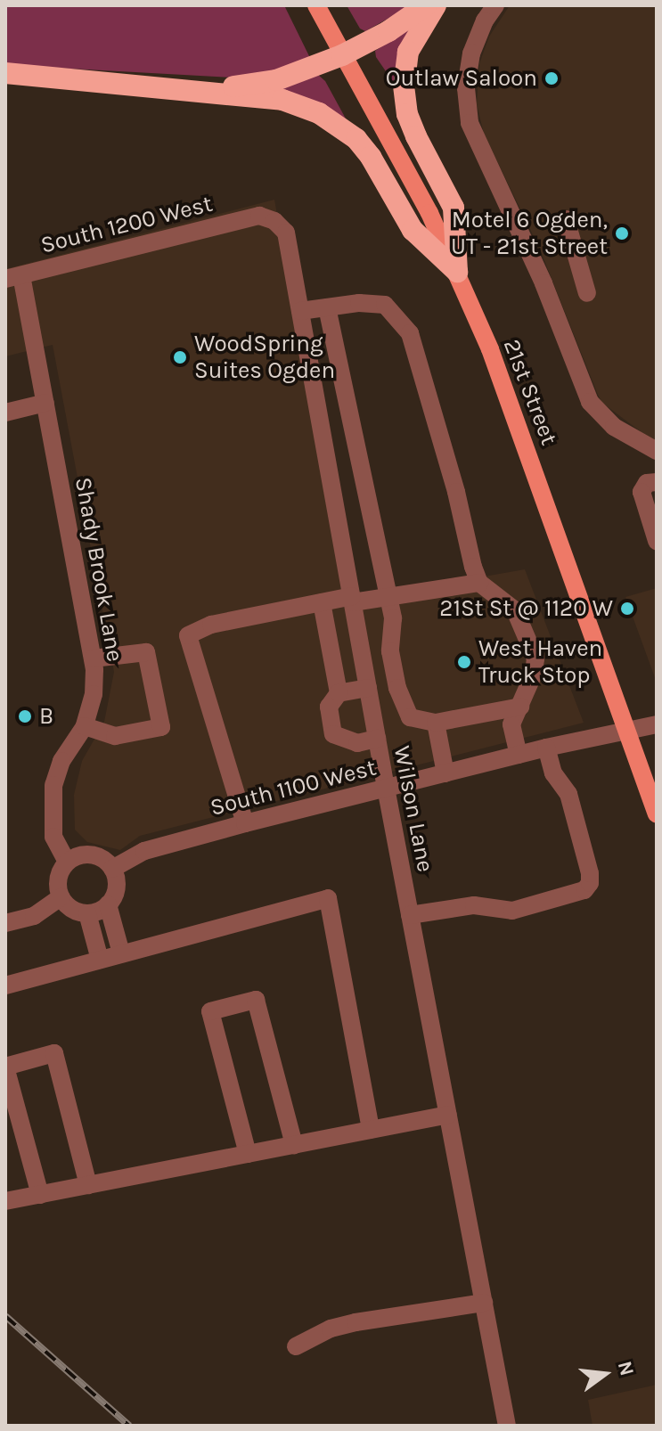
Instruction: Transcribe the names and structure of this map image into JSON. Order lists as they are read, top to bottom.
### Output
{
  "streets": {
    "main road": ["21st Street"],
    "street": [
      "South 1200 West",
      "Shady Brook Lane",
      "South 1100 West",
      "Wilson Lane"
    ]
  },
  "crossings": [
    ["South 1200 West", "Shady Brook Lane"],
    ["South 1200 West", "Wilson Lane"],
    ["21st Street", "South 1100 West"],
    ["Shady Brook Lane", "South 1100 West"],
    ["South 1100 West", "Wilson Lane"]
  ],
  "places": [
    "Outlaw Saloon",
    "Motel 6 Ogden, UT - 21st Street",
    "WoodSpring Suites Ogden",
    "21St St @ 1120 W",
    "West Haven Truck Stop",
    "B"
  ],
  "north": "right"
}
